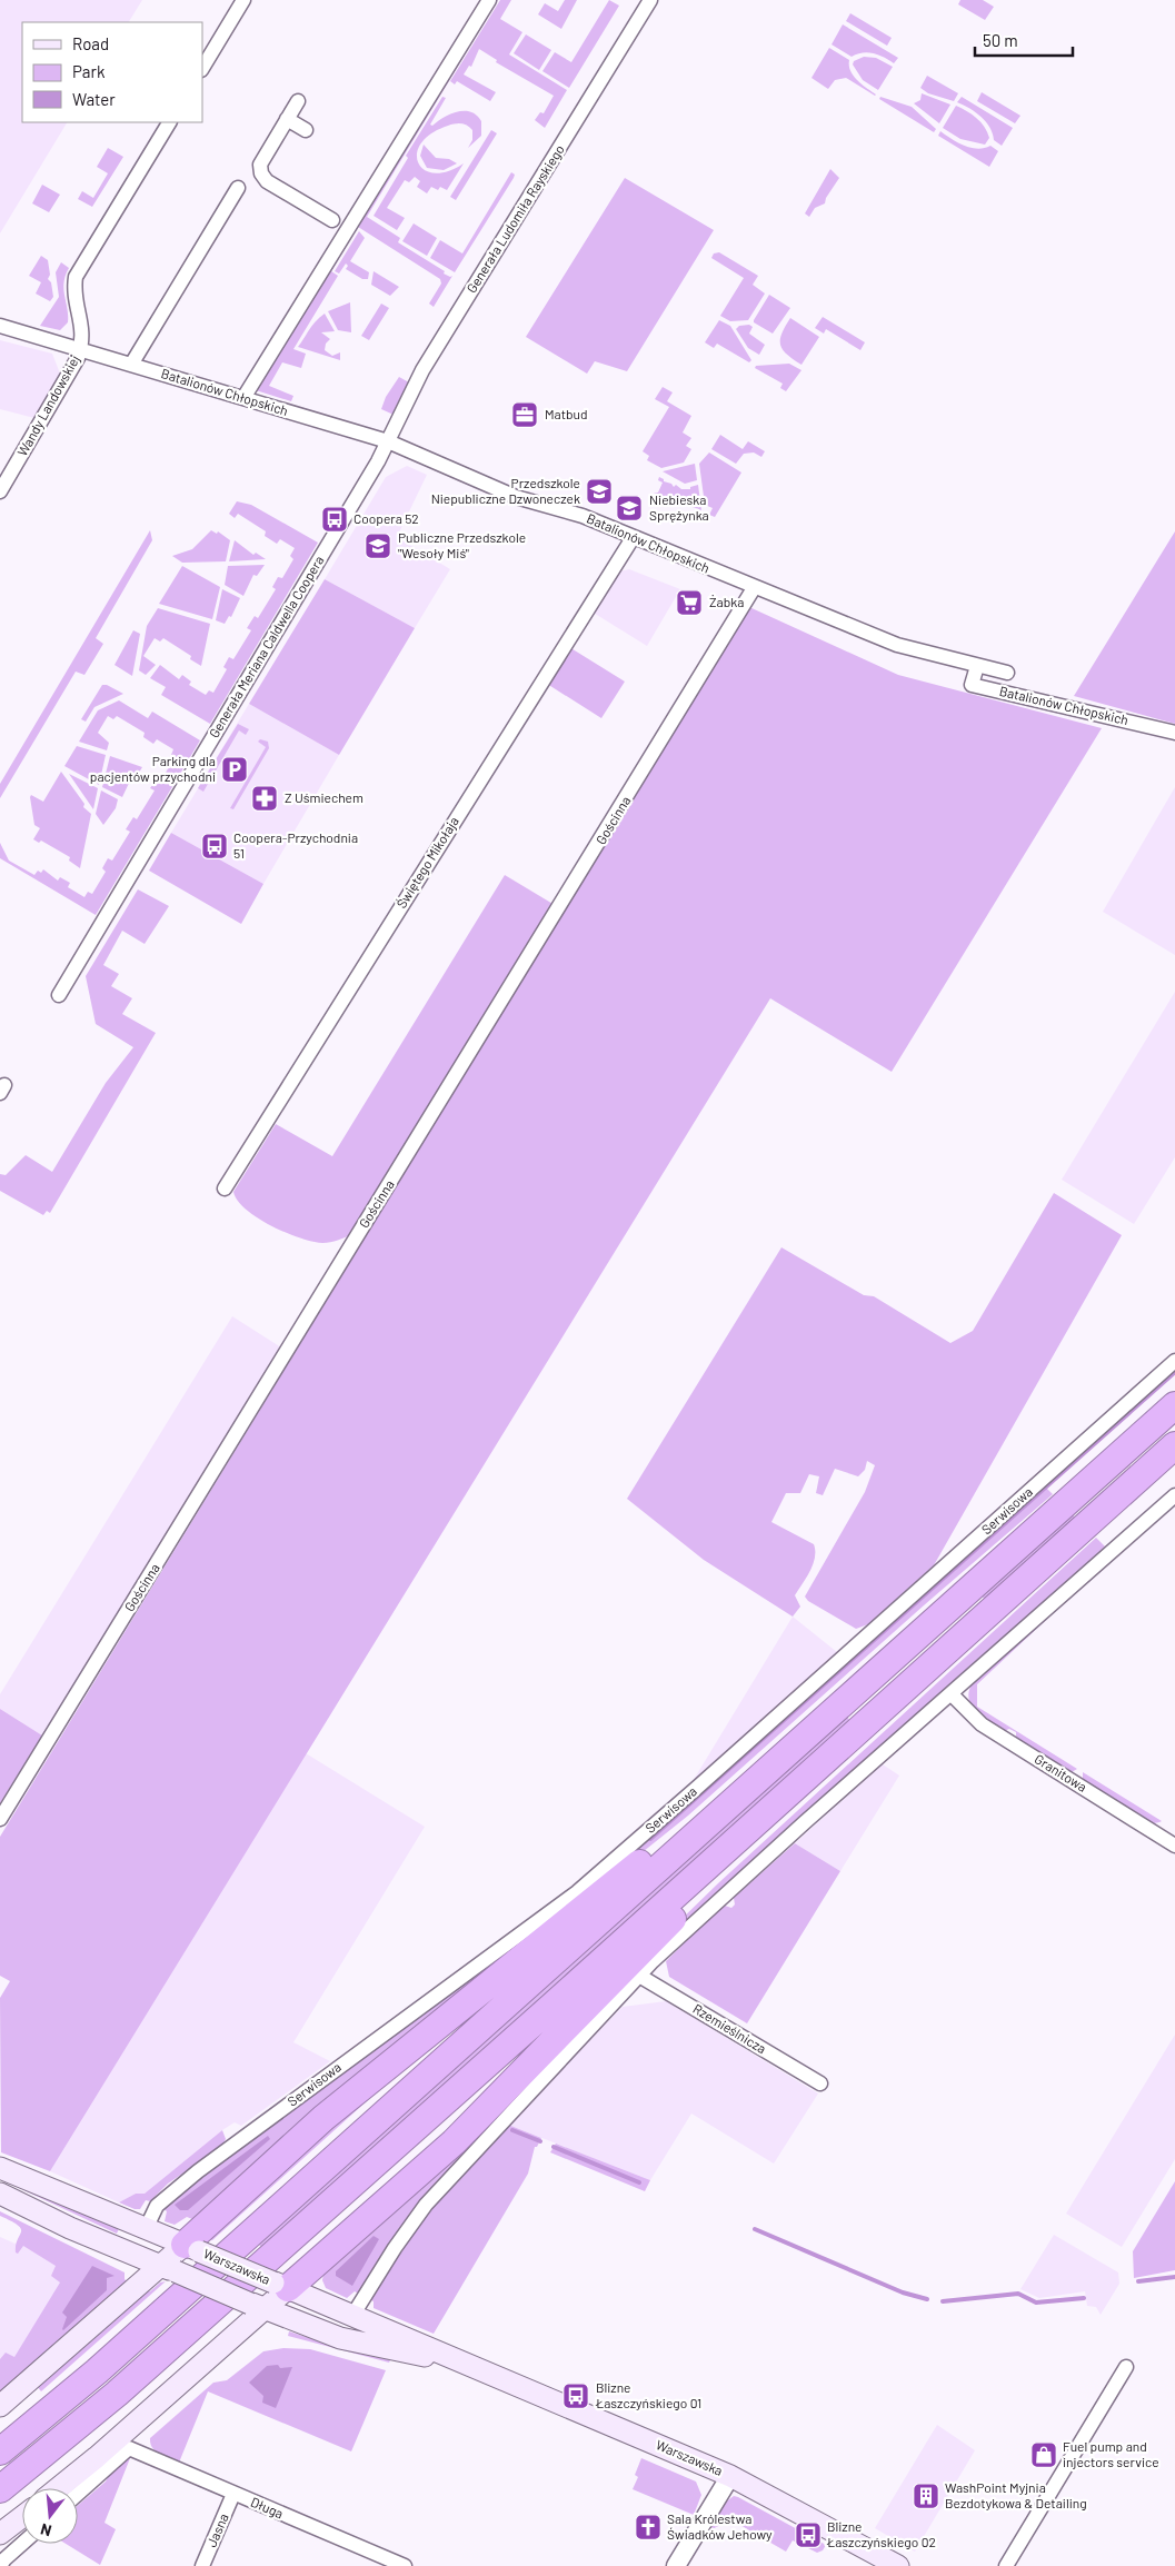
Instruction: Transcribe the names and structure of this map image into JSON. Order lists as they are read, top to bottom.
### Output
{
  "streets": {
    "main road": ["Warszawska"],
    "street": [
      "Generała Ludomiła Rayskiego",
      "Batalionów Chłopskich",
      "Wandy Landowskiej",
      "Generała Meriana Caldwella Coopera",
      "Gościnna",
      "Świętego Mikołaja",
      "Serwisowa",
      "Granitowa",
      "Rzemieślnicza",
      "Długa",
      "Jasna"
    ]
  },
  "crossings": [
    ["Generała Ludomiła Rayskiego", "Batalionów Chłopskich"],
    ["Generała Ludomiła Rayskiego", "Generała Meriana Caldwella Coopera"],
    ["Batalionów Chłopskich", "Wandy Landowskiej"],
    ["Batalionów Chłopskich", "Generała Meriana Caldwella Coopera"],
    ["Batalionów Chłopskich", "Gościnna"],
    ["Batalionów Chłopskich", "Świętego Mikołaja"],
    ["Serwisowa", "Warszawska"],
    ["Długa", "Jasna"]
  ],
  "places": {
    "office": ["Matbud"],
    "school or university": ["Przedszkole Niepubliczne Dzwoneczek", "Niebieska Sprężynka", "Publiczne Przedszkole \"Wesoły Miś\""],
    "bus stop": [
      "Coopera 52",
      "Coopera-Przychodnia 51",
      "Blizne Łaszczyńskiego 01",
      "Blizne Łaszczyńskiego 02"
    ],
    "supermarket": ["Żabka"],
    "parking": ["Parking dla pacjentów przychodni"],
    "pharmacy": ["Z Uśmiechem"],
    "shop": ["Fuel pump and injectors service"],
    "building": ["WashPoint Myjnia Bezdotykowa & Detailing"],
    "church": ["Sala Królestwa Świadków Jehowy"]
  },
  "legend": ["Road", "Park", "Water"],
  "scale_bar": "50 m",
  "north": "bottom"
}
